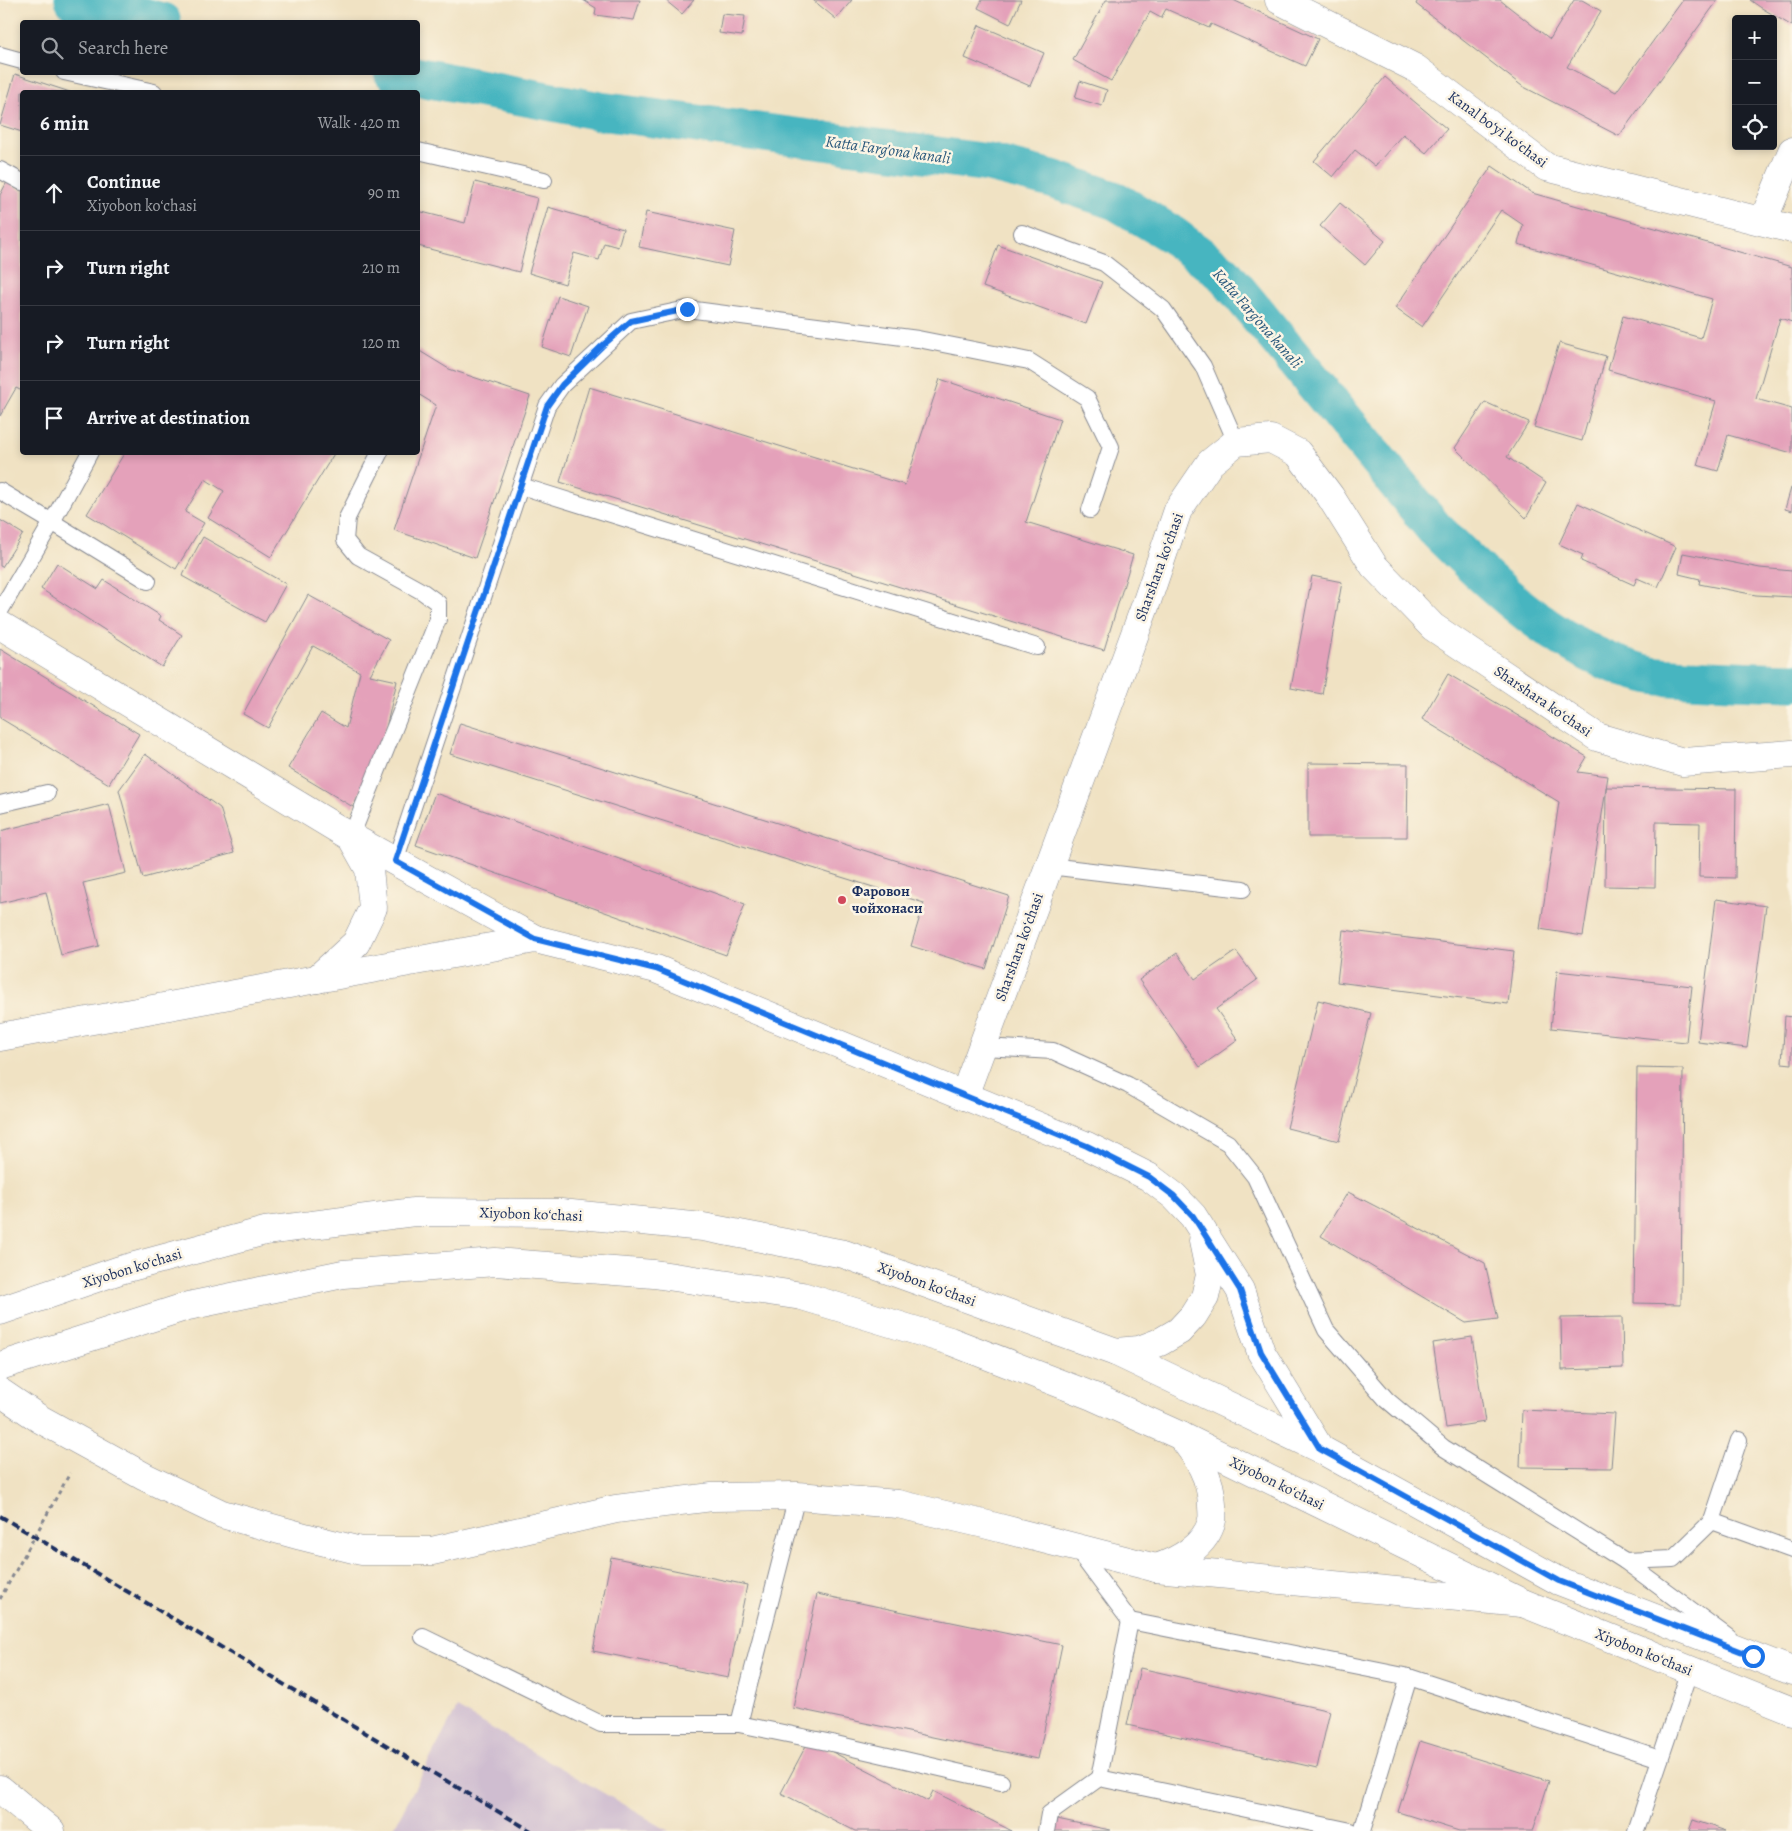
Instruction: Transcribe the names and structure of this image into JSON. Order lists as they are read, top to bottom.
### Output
{
  "streets": {
    "main road": ["Kanal boʻyi koʻchasi", "Sharshara koʻchasi", "Xiyobon koʻchasi"]
  },
  "water": ["Katta Farg'ona kanali"],
  "places": ["Фаровон чойхонаси"],
  "page": {
    "map_buttons": ["+", "−"],
    "search": "Search here",
    "heading": ["6 min", "Walk · 420 m"],
    "list": [
      ["Continue", "Xiyobon koʻchasi", "90 m"],
      ["Turn right", "210 m"],
      ["Turn right", "120 m"],
      "Arrive at destination"
    ]
  }
}
